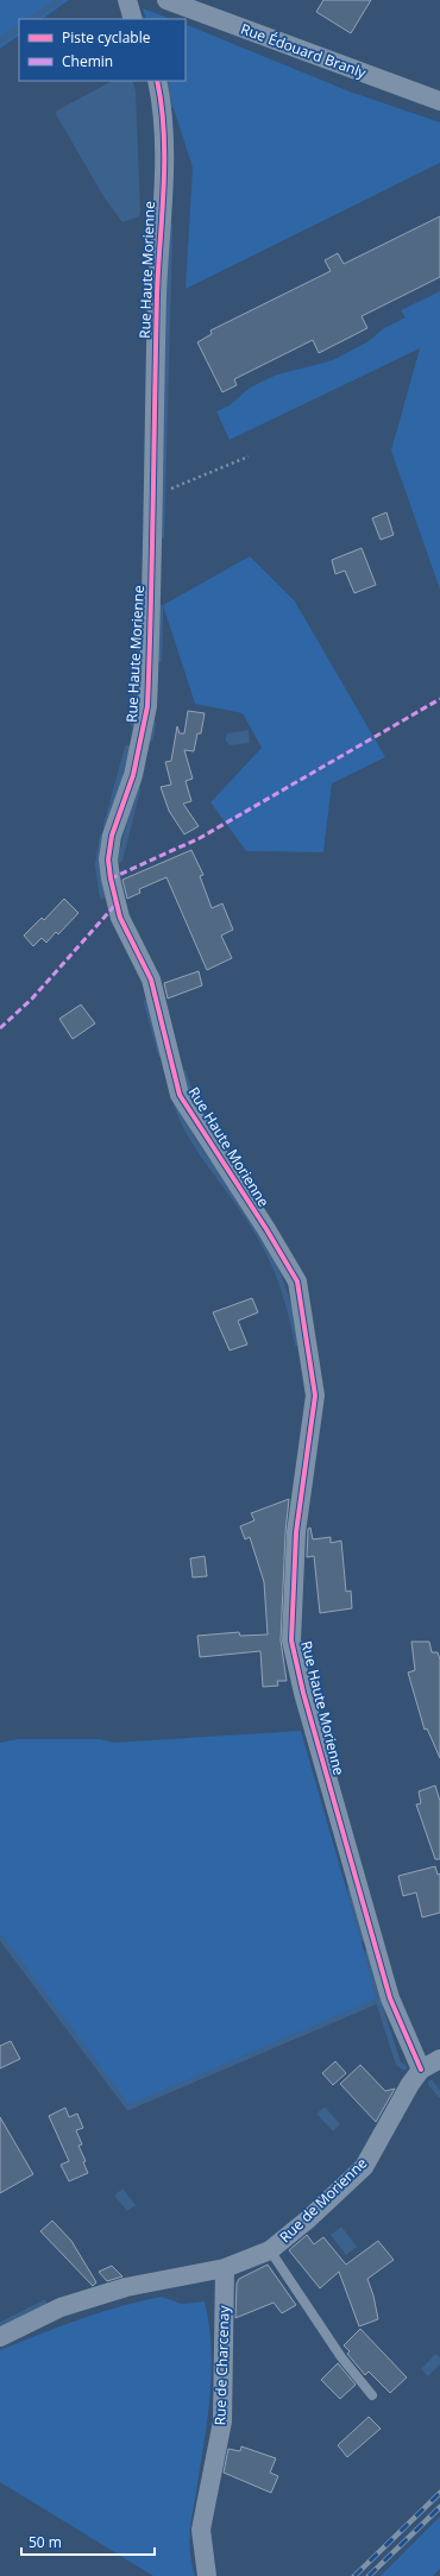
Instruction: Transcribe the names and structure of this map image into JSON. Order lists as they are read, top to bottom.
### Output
{
  "streets": {
    "street": [
      "Rue Édouard Branly",
      "Rue Haute Morienne",
      "Rue de Morienne",
      "Rue de Charcenay"
    ]
  },
  "crossings": [
    ["Rue Haute Morienne", "Rue de Morienne"],
    ["Rue de Morienne", "Rue de Charcenay"]
  ],
  "legend": ["Piste cyclable", "Chemin"],
  "scale_bar": "50 m"
}
